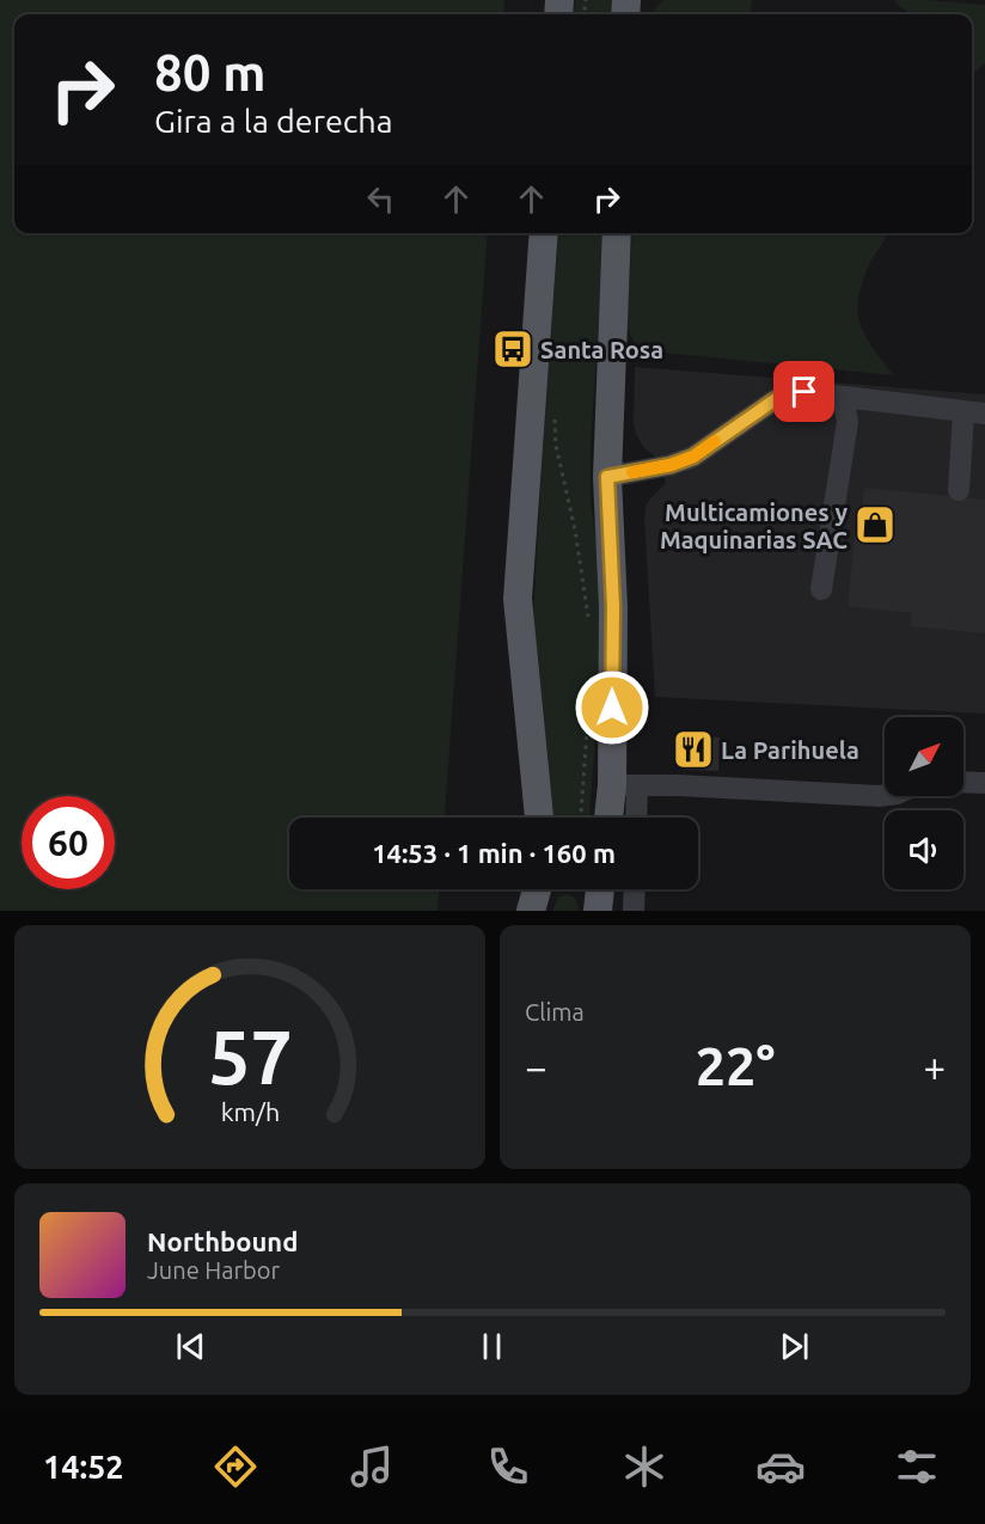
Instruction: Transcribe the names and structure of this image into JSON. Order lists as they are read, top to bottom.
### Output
{
  "places": {
    "bus stop": ["Santa Rosa"],
    "shop": ["Multicamiones y Maquinarias SAC"],
    "restaurant": ["La Parihuela"]
  },
  "north": "top right",
  "page": {
    "turn": ["80 m", "Gira a la derecha"],
    "limit": "60",
    "trip": "14:53 · 1 min · 160 m",
    "tile": "Clima",
    "heat": ["−", "22°", "+"],
    "song": ["Northbound", "June Harbor"],
    "tabs": "14:52",
    "gauge": ["57", "km/h"]
  }
}
